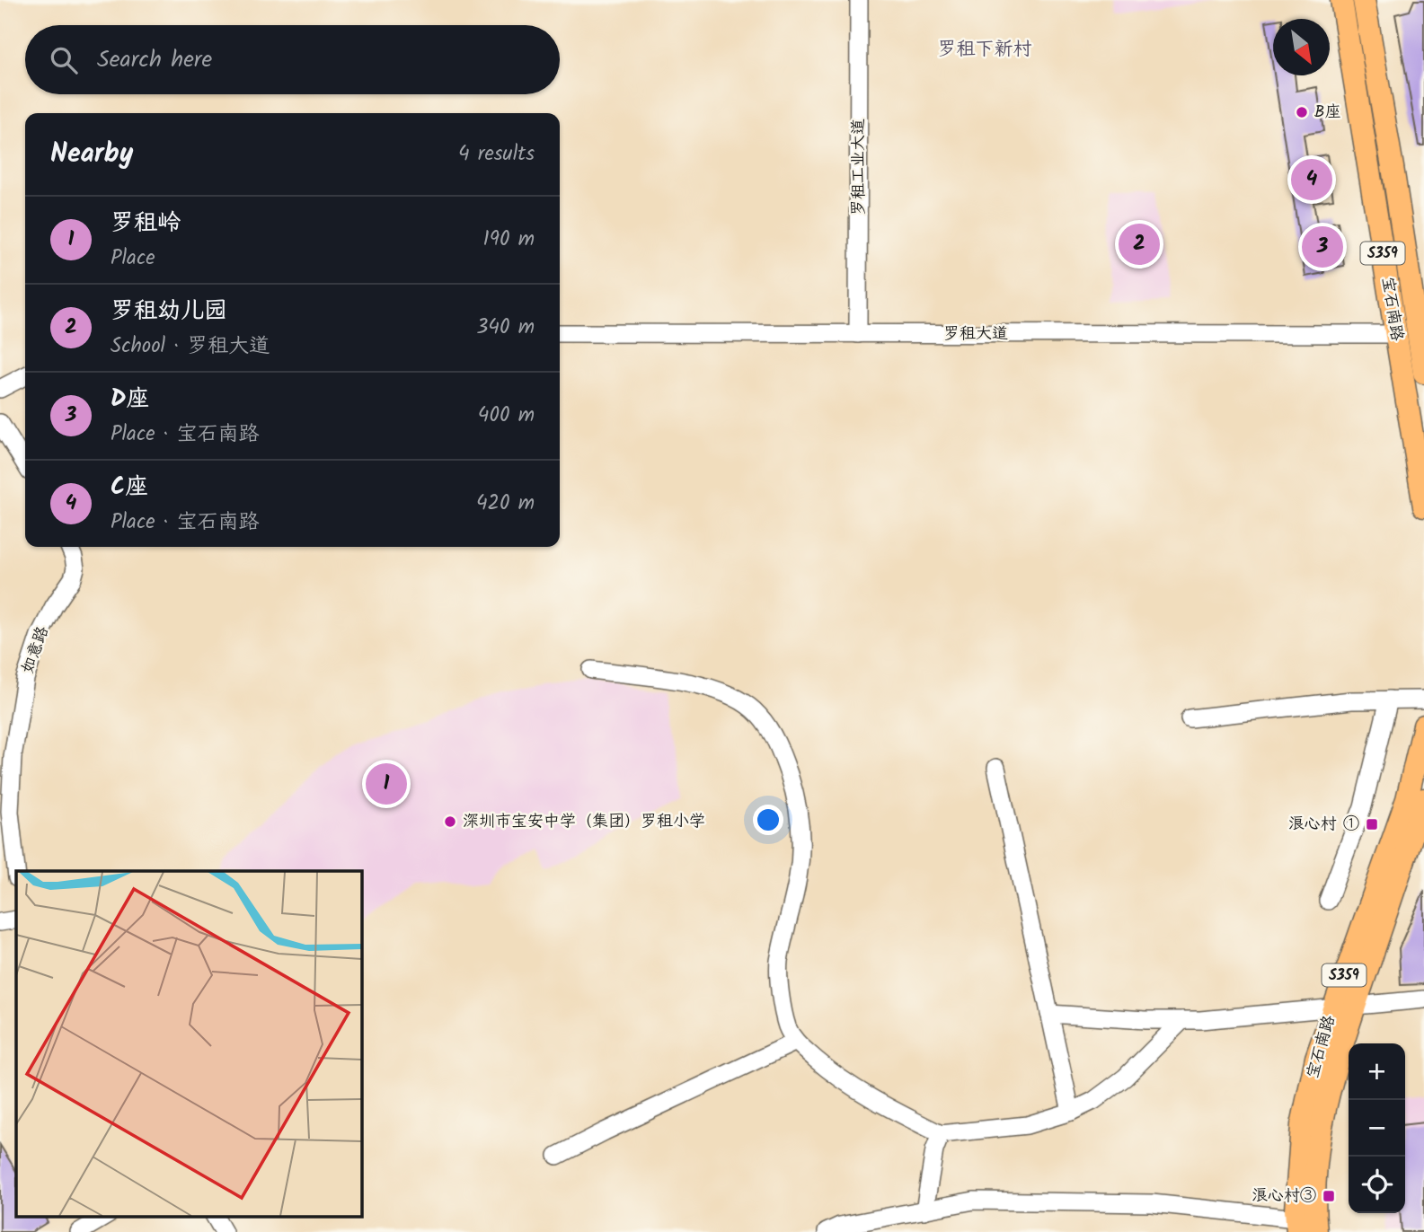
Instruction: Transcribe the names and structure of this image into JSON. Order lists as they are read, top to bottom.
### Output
{
  "streets": {
    "main road": ["S359", "宝石南路"],
    "street": ["罗租工业大道", "罗租大道", "如意路"]
  },
  "crossings": [
    ["罗租工业大道", "罗租大道"],
    ["宝石南路", "罗租大道"]
  ],
  "districts": ["罗租下新村"],
  "places": {
    "other": ["B座", "深圳市宝安中学（集团）罗租小学"],
    "transit": ["浪心村 ①", "浪心村③"]
  },
  "north": "bottom right",
  "page": {
    "search": "Search here",
    "heading": ["Nearby", "4 results"],
    "pins": [
      "4",
      "2",
      "3",
      "1"
    ],
    "list": [
      {
        "mark": "1",
        "name": "罗租岭",
        "note": "Place",
        "value": "190 m"
      },
      {
        "mark": "2",
        "name": "罗租幼儿园",
        "note": "School · 罗租大道",
        "value": "340 m"
      },
      {
        "mark": "3",
        "name": "D座",
        "note": "Place · 宝石南路",
        "value": "400 m"
      },
      {
        "mark": "4",
        "name": "C座",
        "note": "Place · 宝石南路",
        "value": "420 m"
      }
    ],
    "map_buttons": ["+", "−"]
  }
}
